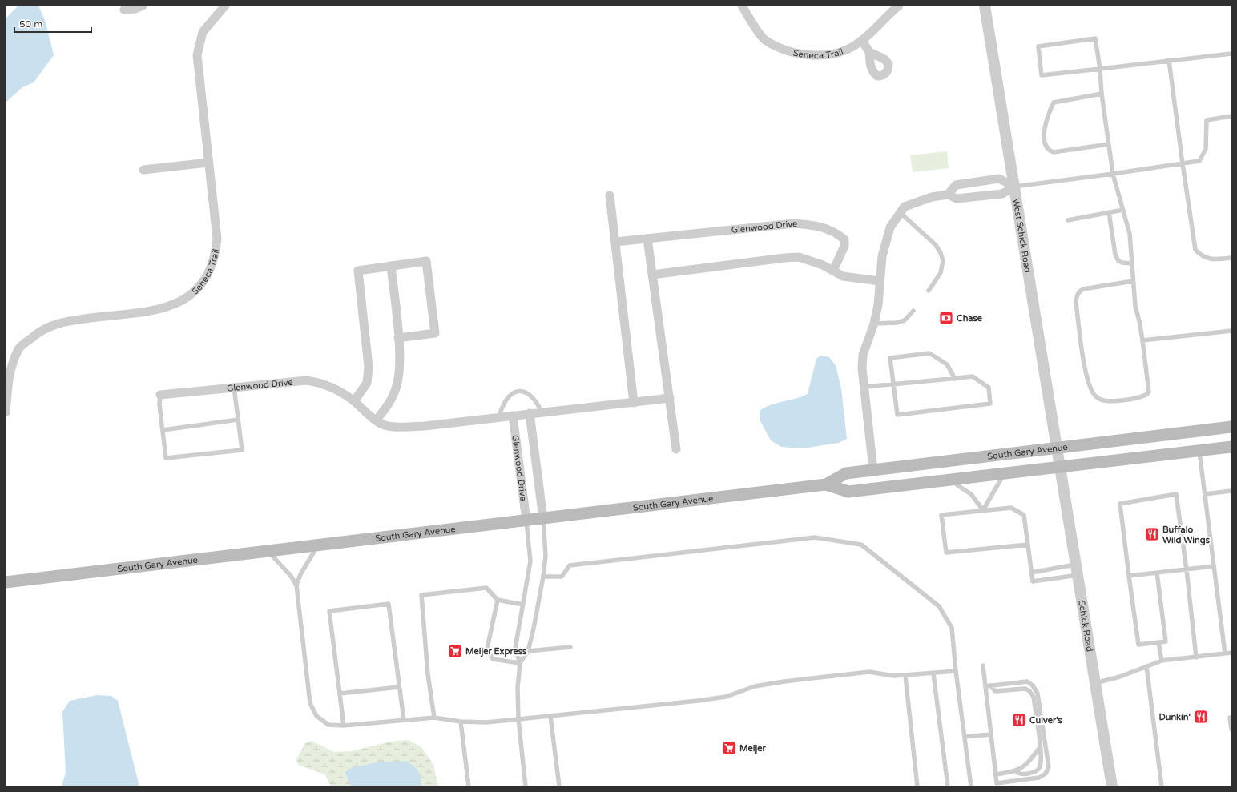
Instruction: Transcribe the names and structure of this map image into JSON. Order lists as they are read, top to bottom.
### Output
{
  "streets": {
    "main road": ["South Gary Avenue"],
    "street": [
      "Seneca Trail",
      "Glenwood Drive",
      "West Schick Road",
      "Schick Road"
    ]
  },
  "crossings": [
    ["Glenwood Drive", "South Gary Avenue"],
    ["West Schick Road", "South Gary Avenue"],
    ["West Schick Road", "Schick Road"],
    ["South Gary Avenue", "Schick Road"]
  ],
  "places": {
    "bank": ["Chase"],
    "restaurant": ["Buffalo Wild Wings", "Dunkin'", "Culver's"],
    "supermarket": ["Meijer Express", "Meijer"]
  },
  "scale_bar": "50 m"
}
